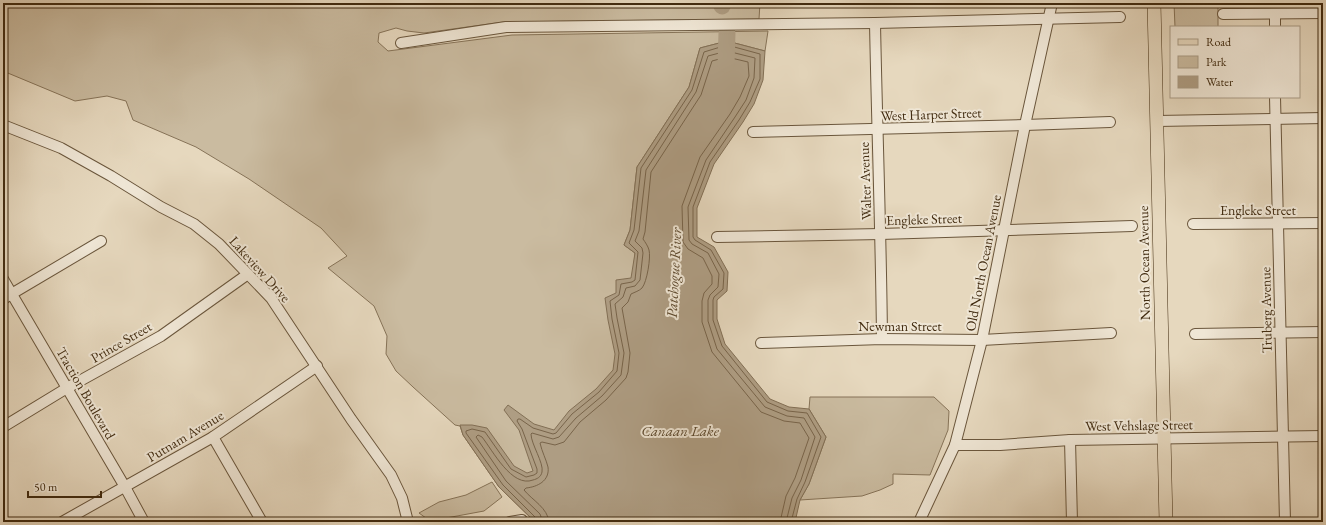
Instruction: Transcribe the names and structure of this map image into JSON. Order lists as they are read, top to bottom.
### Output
{
  "streets": {
    "main road": ["North Ocean Avenue"],
    "street": [
      "West Harper Street",
      "Walter Avenue",
      "Engleke Street",
      "Old North Ocean Avenue",
      "Lakeview Drive",
      "Truberg Avenue",
      "Newman Street",
      "Prince Street",
      "Traction Boulevard",
      "West Vehslage Street",
      "Putnam Avenue"
    ]
  },
  "crossings": [
    ["West Harper Street", "Walter Avenue"],
    ["West Harper Street", "Old North Ocean Avenue"],
    ["Walter Avenue", "Engleke Street"],
    ["Walter Avenue", "Newman Street"],
    ["Engleke Street", "Old North Ocean Avenue"],
    ["Engleke Street", "Truberg Avenue"],
    ["Old North Ocean Avenue", "Newman Street"],
    ["Old North Ocean Avenue", "West Vehslage Street"],
    ["North Ocean Avenue", "West Vehslage Street"],
    ["Lakeview Drive", "Prince Street"],
    ["Lakeview Drive", "Putnam Avenue"],
    ["Truberg Avenue", "West Vehslage Street"],
    ["Prince Street", "Traction Boulevard"],
    ["Traction Boulevard", "Putnam Avenue"]
  ],
  "water": ["Patchogue River", "Canaan Lake"],
  "legend": ["Road", "Park", "Water"],
  "scale_bar": "50 m"
}
